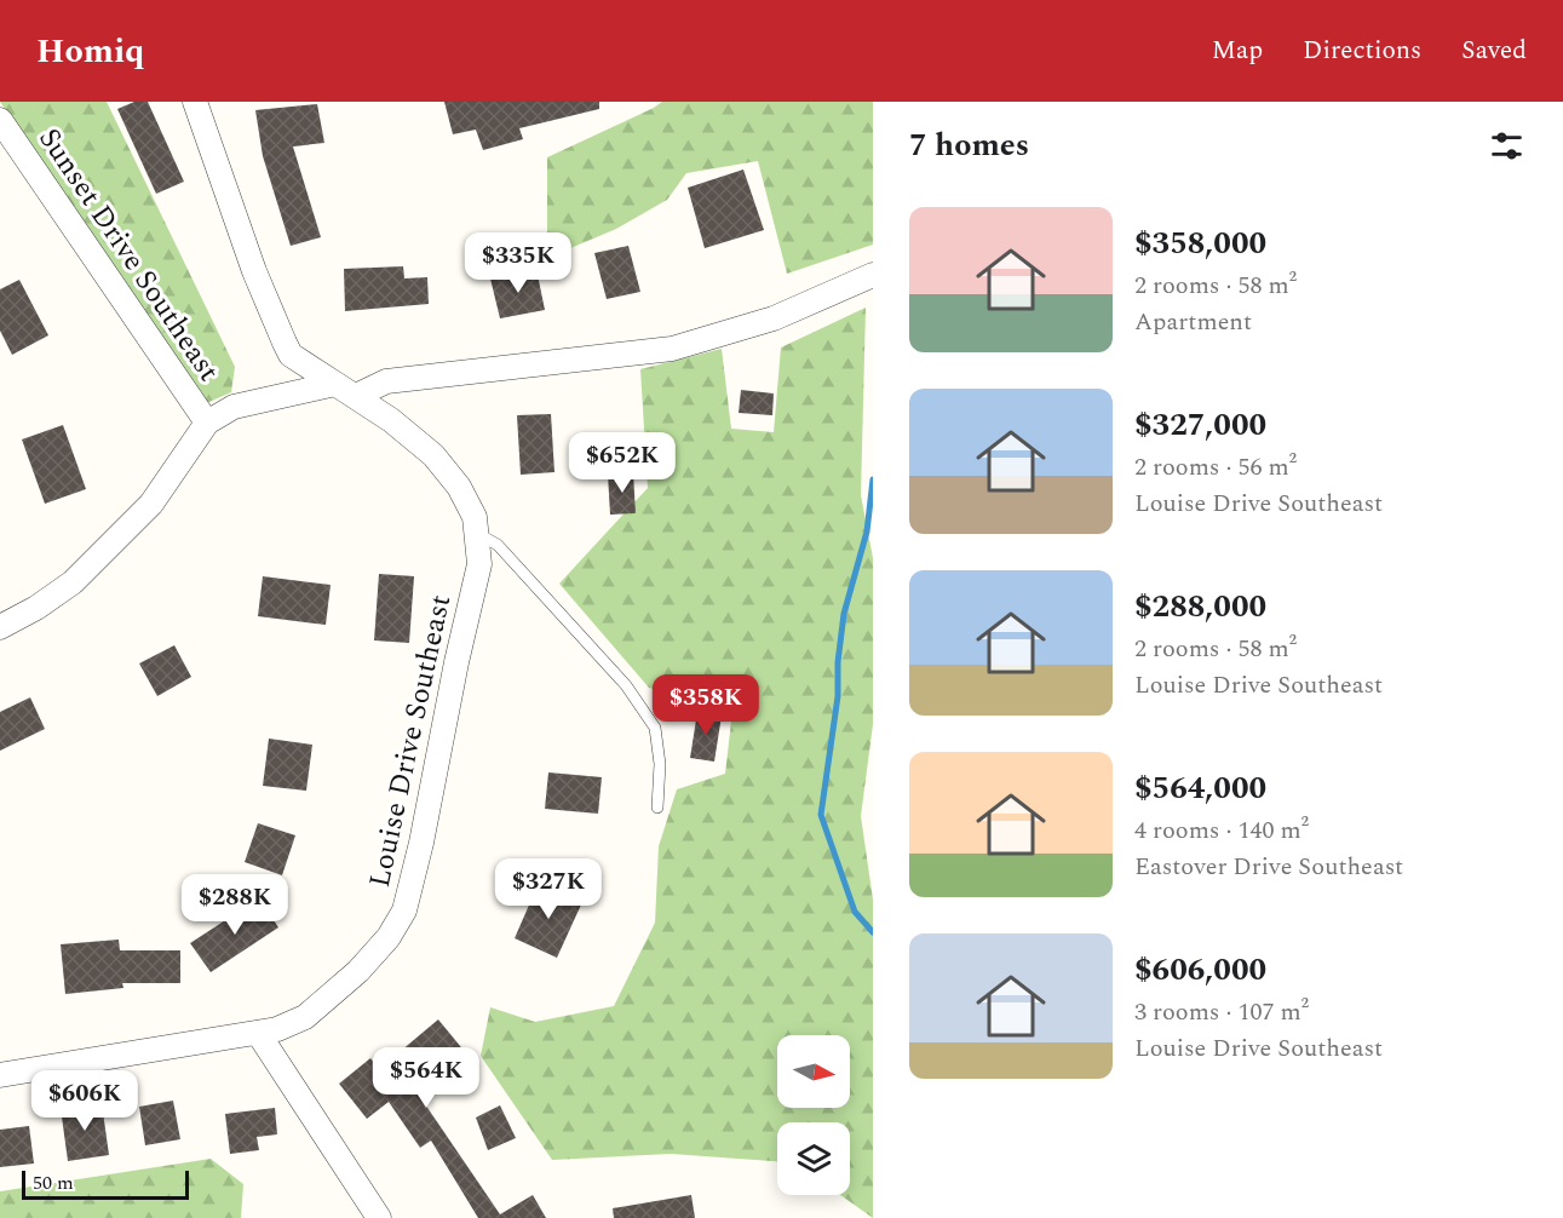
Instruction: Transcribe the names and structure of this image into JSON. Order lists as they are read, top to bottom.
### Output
{
  "streets": {
    "street": ["Sunset Drive Southeast", "Louise Drive Southeast"]
  },
  "scale_bar": "50 m",
  "north": "right",
  "page": {
    "header": "Homiq",
    "nav": ["Map", "Directions", "Saved"],
    "heading": "7 homes",
    "list": [
      {
        "name": "$358,000",
        "note": "2 rooms · 58 m² · Apartment"
      },
      {
        "name": "$327,000",
        "note": "2 rooms · 56 m² · Louise Drive Southeast"
      },
      {
        "name": "$288,000",
        "note": "2 rooms · 58 m² · Louise Drive Southeast"
      },
      {
        "name": "$564,000",
        "note": "4 rooms · 140 m² · Eastover Drive Southeast"
      },
      {
        "name": "$606,000",
        "note": "3 rooms · 107 m² · Louise Drive Southeast"
      }
    ],
    "price": [
      "$335K",
      "$652K",
      "$358K",
      "$327K",
      "$288K",
      "$564K",
      "$606K"
    ],
    "scale": "50 m"
  }
}
